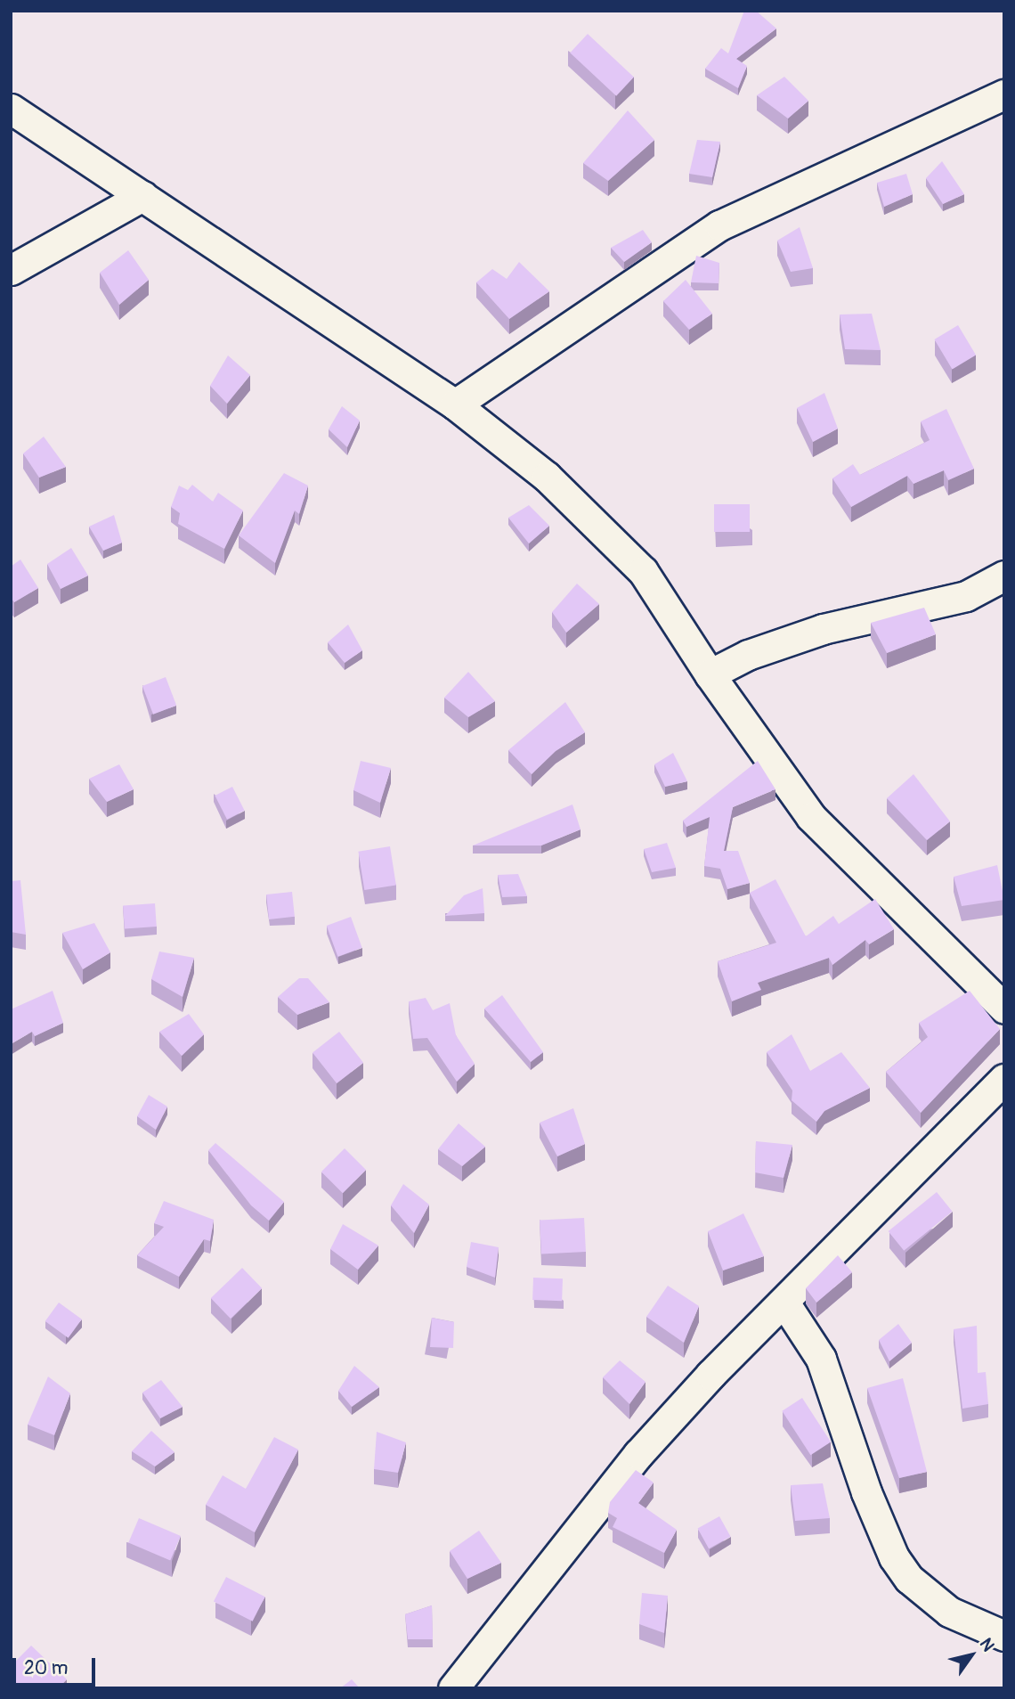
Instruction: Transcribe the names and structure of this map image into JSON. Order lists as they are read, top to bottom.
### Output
{
  "scale_bar": "20 m",
  "north": "top right"
}
